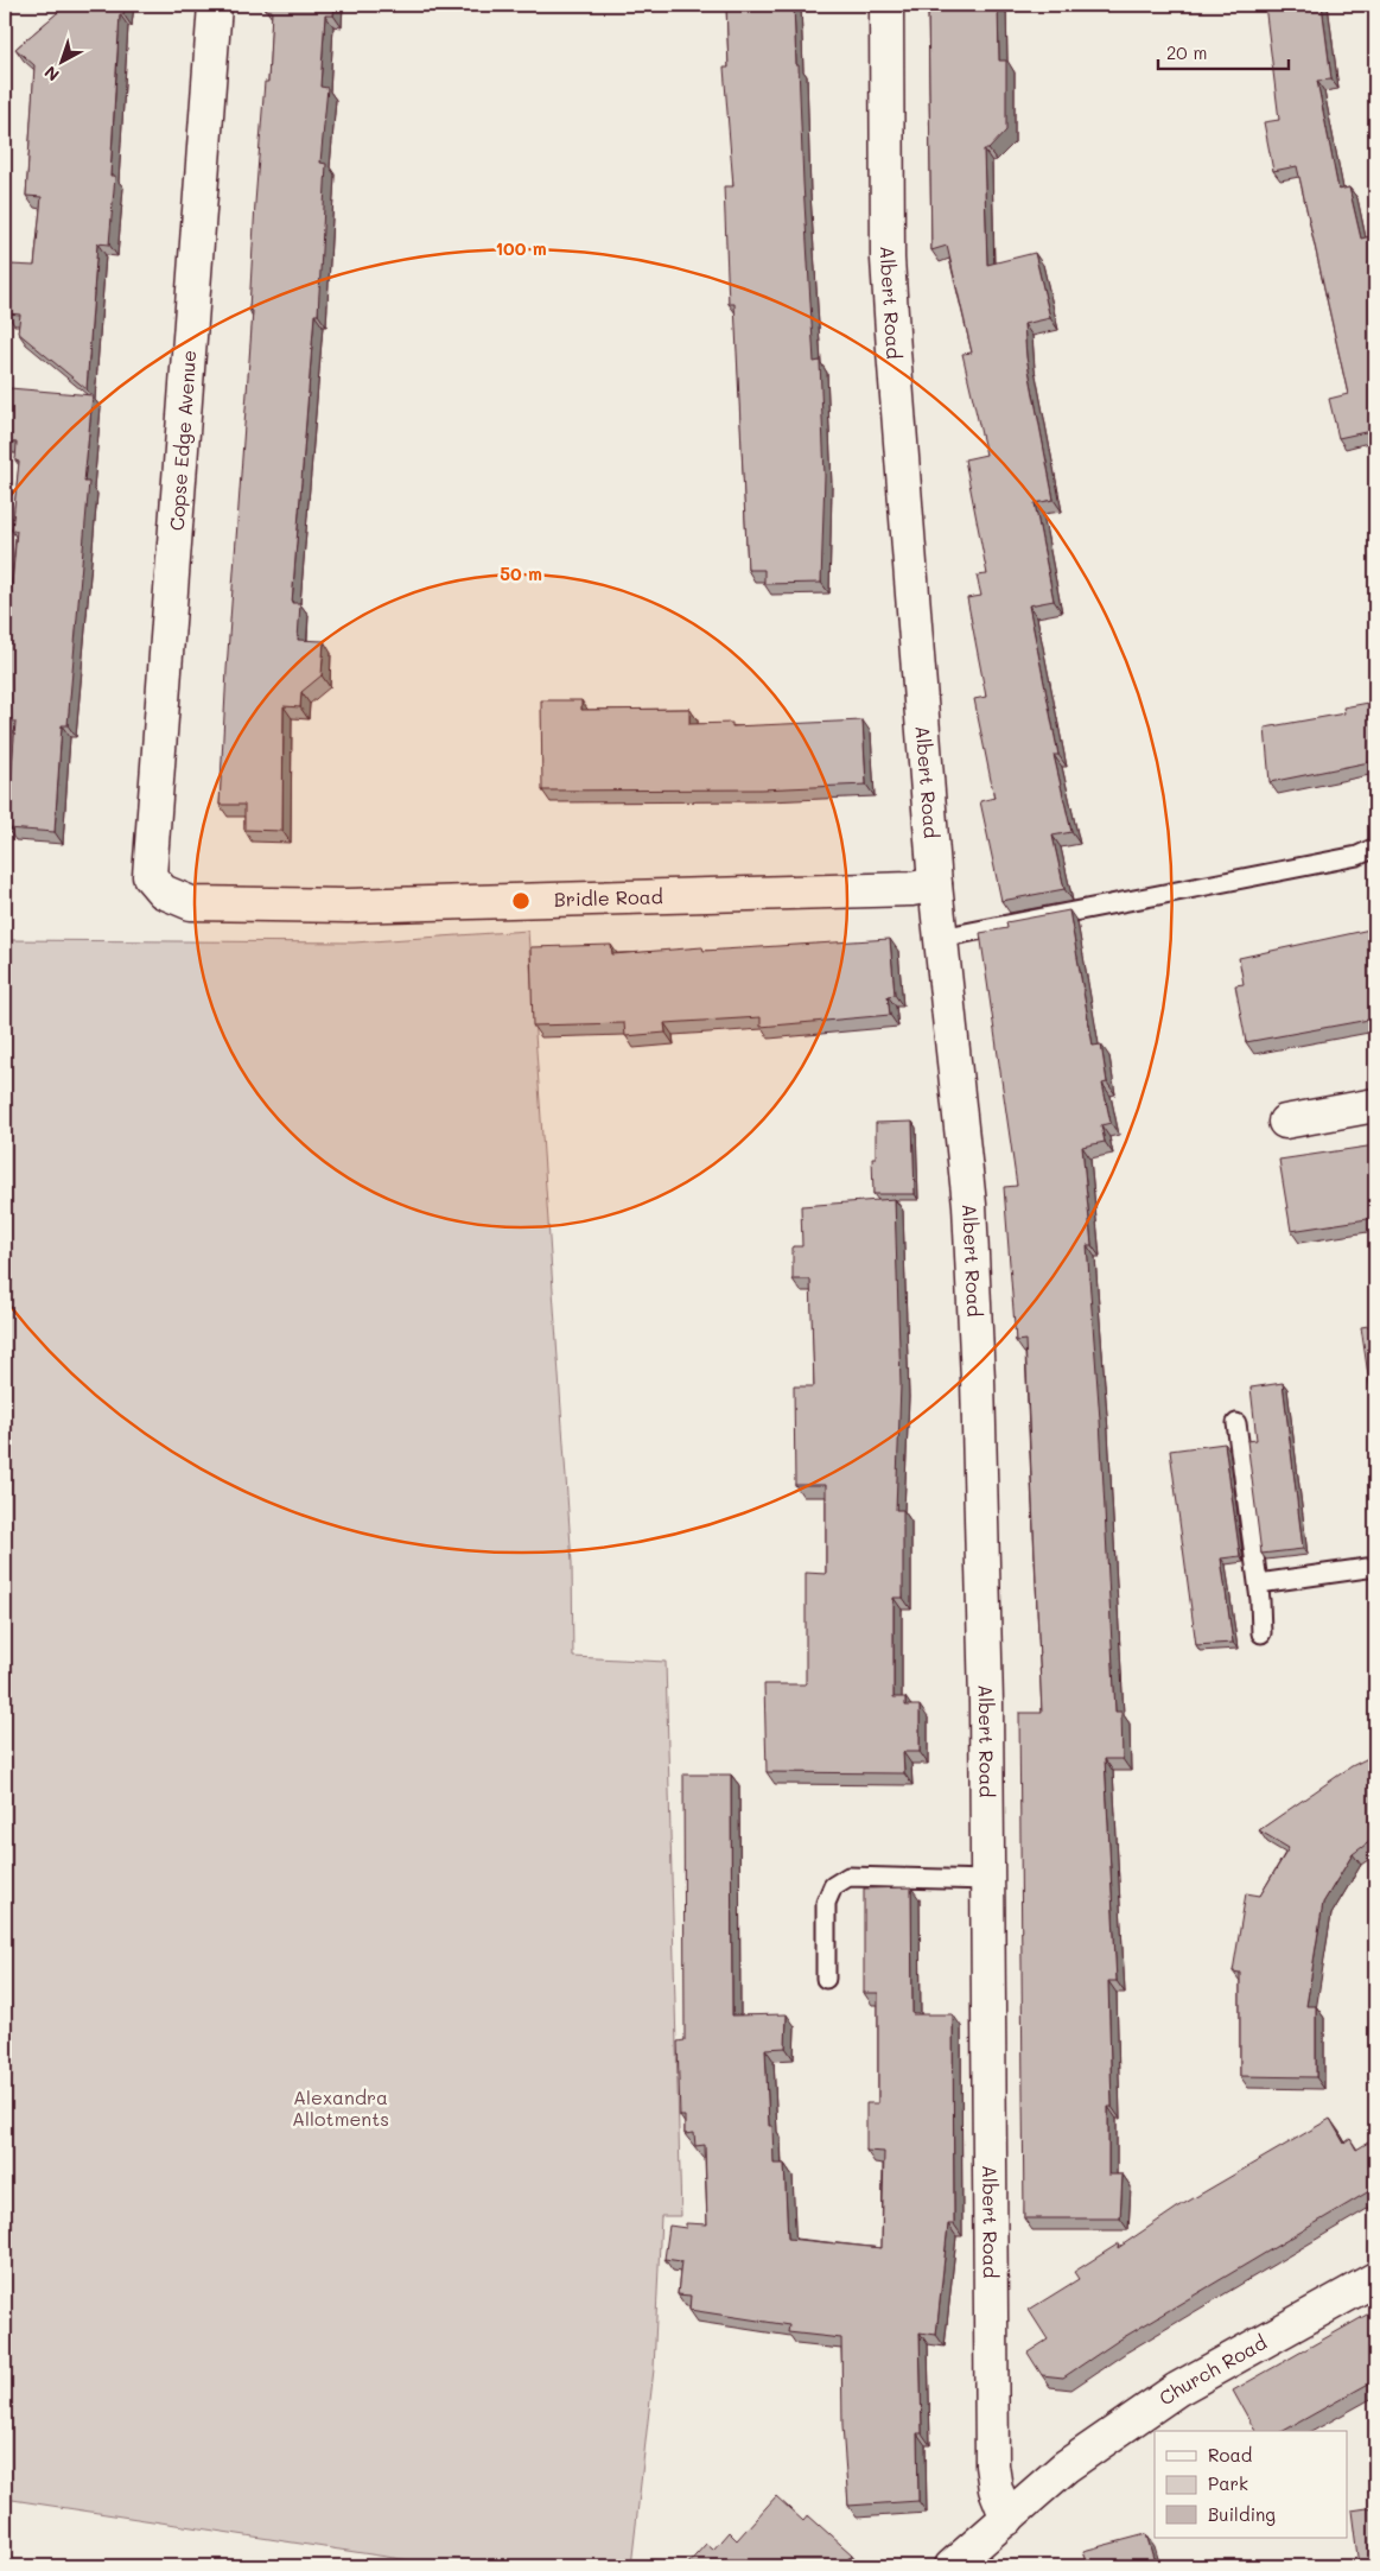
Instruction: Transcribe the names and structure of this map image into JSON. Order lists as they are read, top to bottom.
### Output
{
  "streets": {
    "street": [
      "Albert Road",
      "Copse Edge Avenue",
      "Bridle Road",
      "Church Road"
    ]
  },
  "crossings": [
    ["Albert Road", "Bridle Road"],
    ["Albert Road", "Church Road"],
    ["Copse Edge Avenue", "Bridle Road"]
  ],
  "parks": ["Alexandra Allotments"],
  "legend": ["Road", "Park", "Building"],
  "scale_bar": "20 m",
  "north": "bottom left",
  "rings": ["100 m", "50 m"]
}
